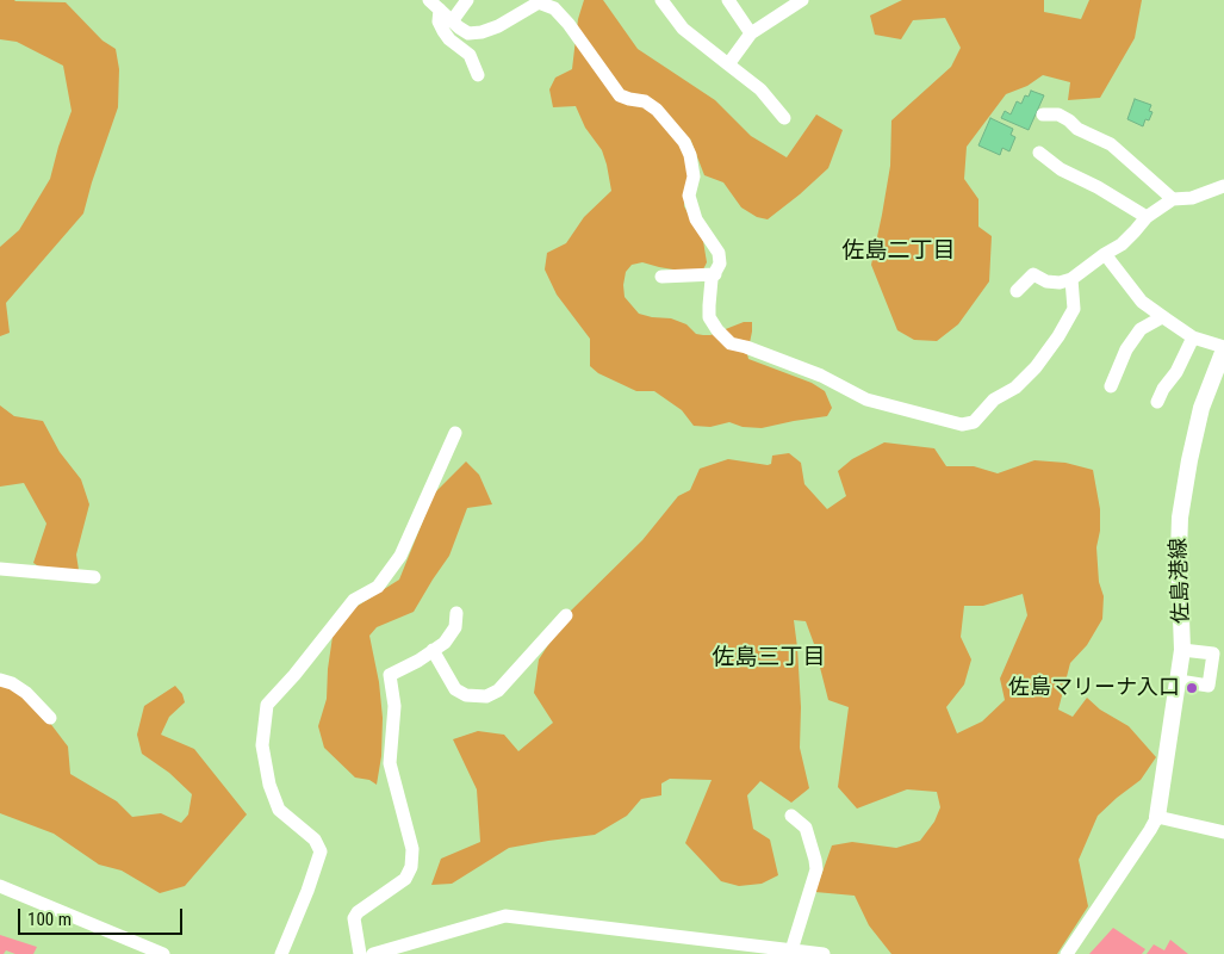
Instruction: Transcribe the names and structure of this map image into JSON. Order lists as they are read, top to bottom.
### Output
{
  "streets": {
    "main road": ["佐島港線"]
  },
  "districts": ["佐島二丁目", "佐島三丁目"],
  "places": ["佐島マリーナ入口"],
  "scale_bar": "100 m"
}
